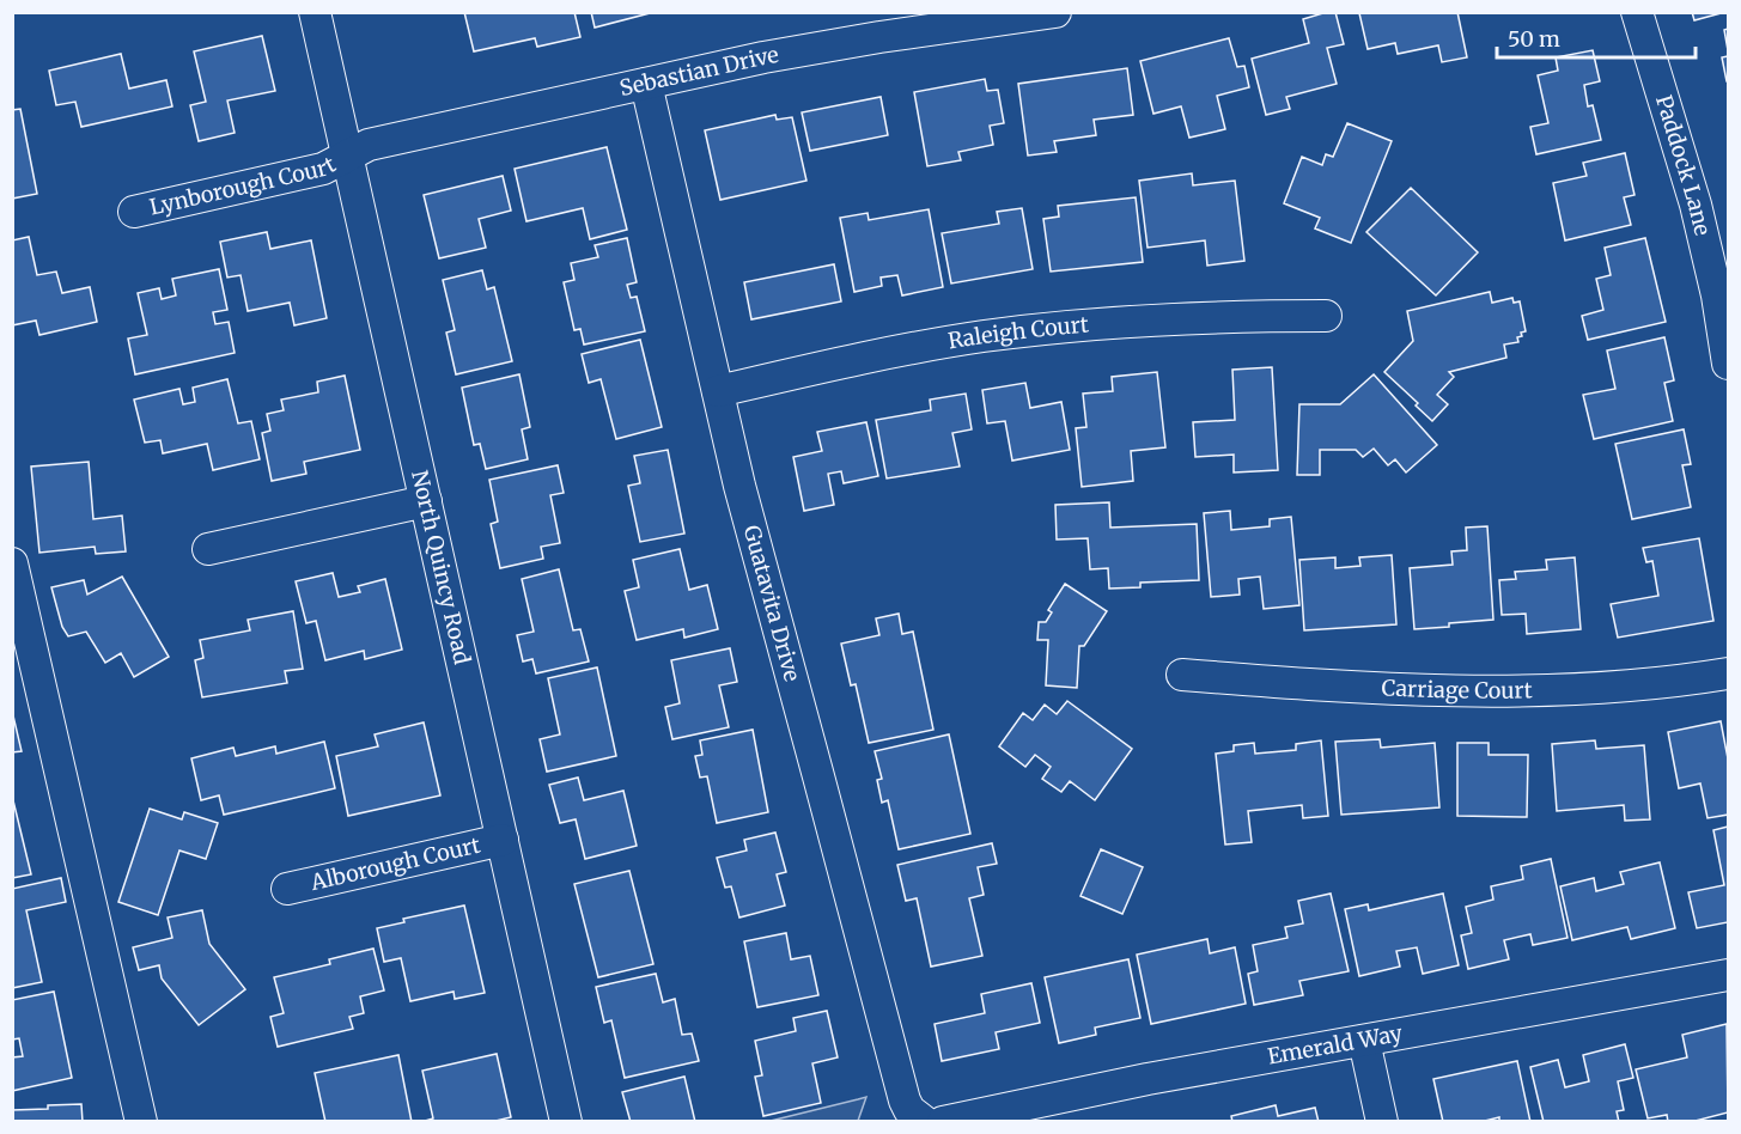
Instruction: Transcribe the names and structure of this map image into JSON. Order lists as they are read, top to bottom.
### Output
{
  "streets": {
    "street": [
      "Sebastian Drive",
      "Paddock Lane",
      "Lynborough Court",
      "Raleigh Court",
      "North Quincy Road",
      "Guatavita Drive",
      "Carriage Court",
      "Alborough Court",
      "Emerald Way"
    ]
  },
  "crossings": [
    ["Sebastian Drive", "Lynborough Court"],
    ["Sebastian Drive", "North Quincy Road"],
    ["Sebastian Drive", "Guatavita Drive"],
    ["Lynborough Court", "North Quincy Road"],
    ["Raleigh Court", "Guatavita Drive"],
    ["North Quincy Road", "Alborough Court"],
    ["Guatavita Drive", "Emerald Way"]
  ],
  "scale_bar": "50 m"
}
